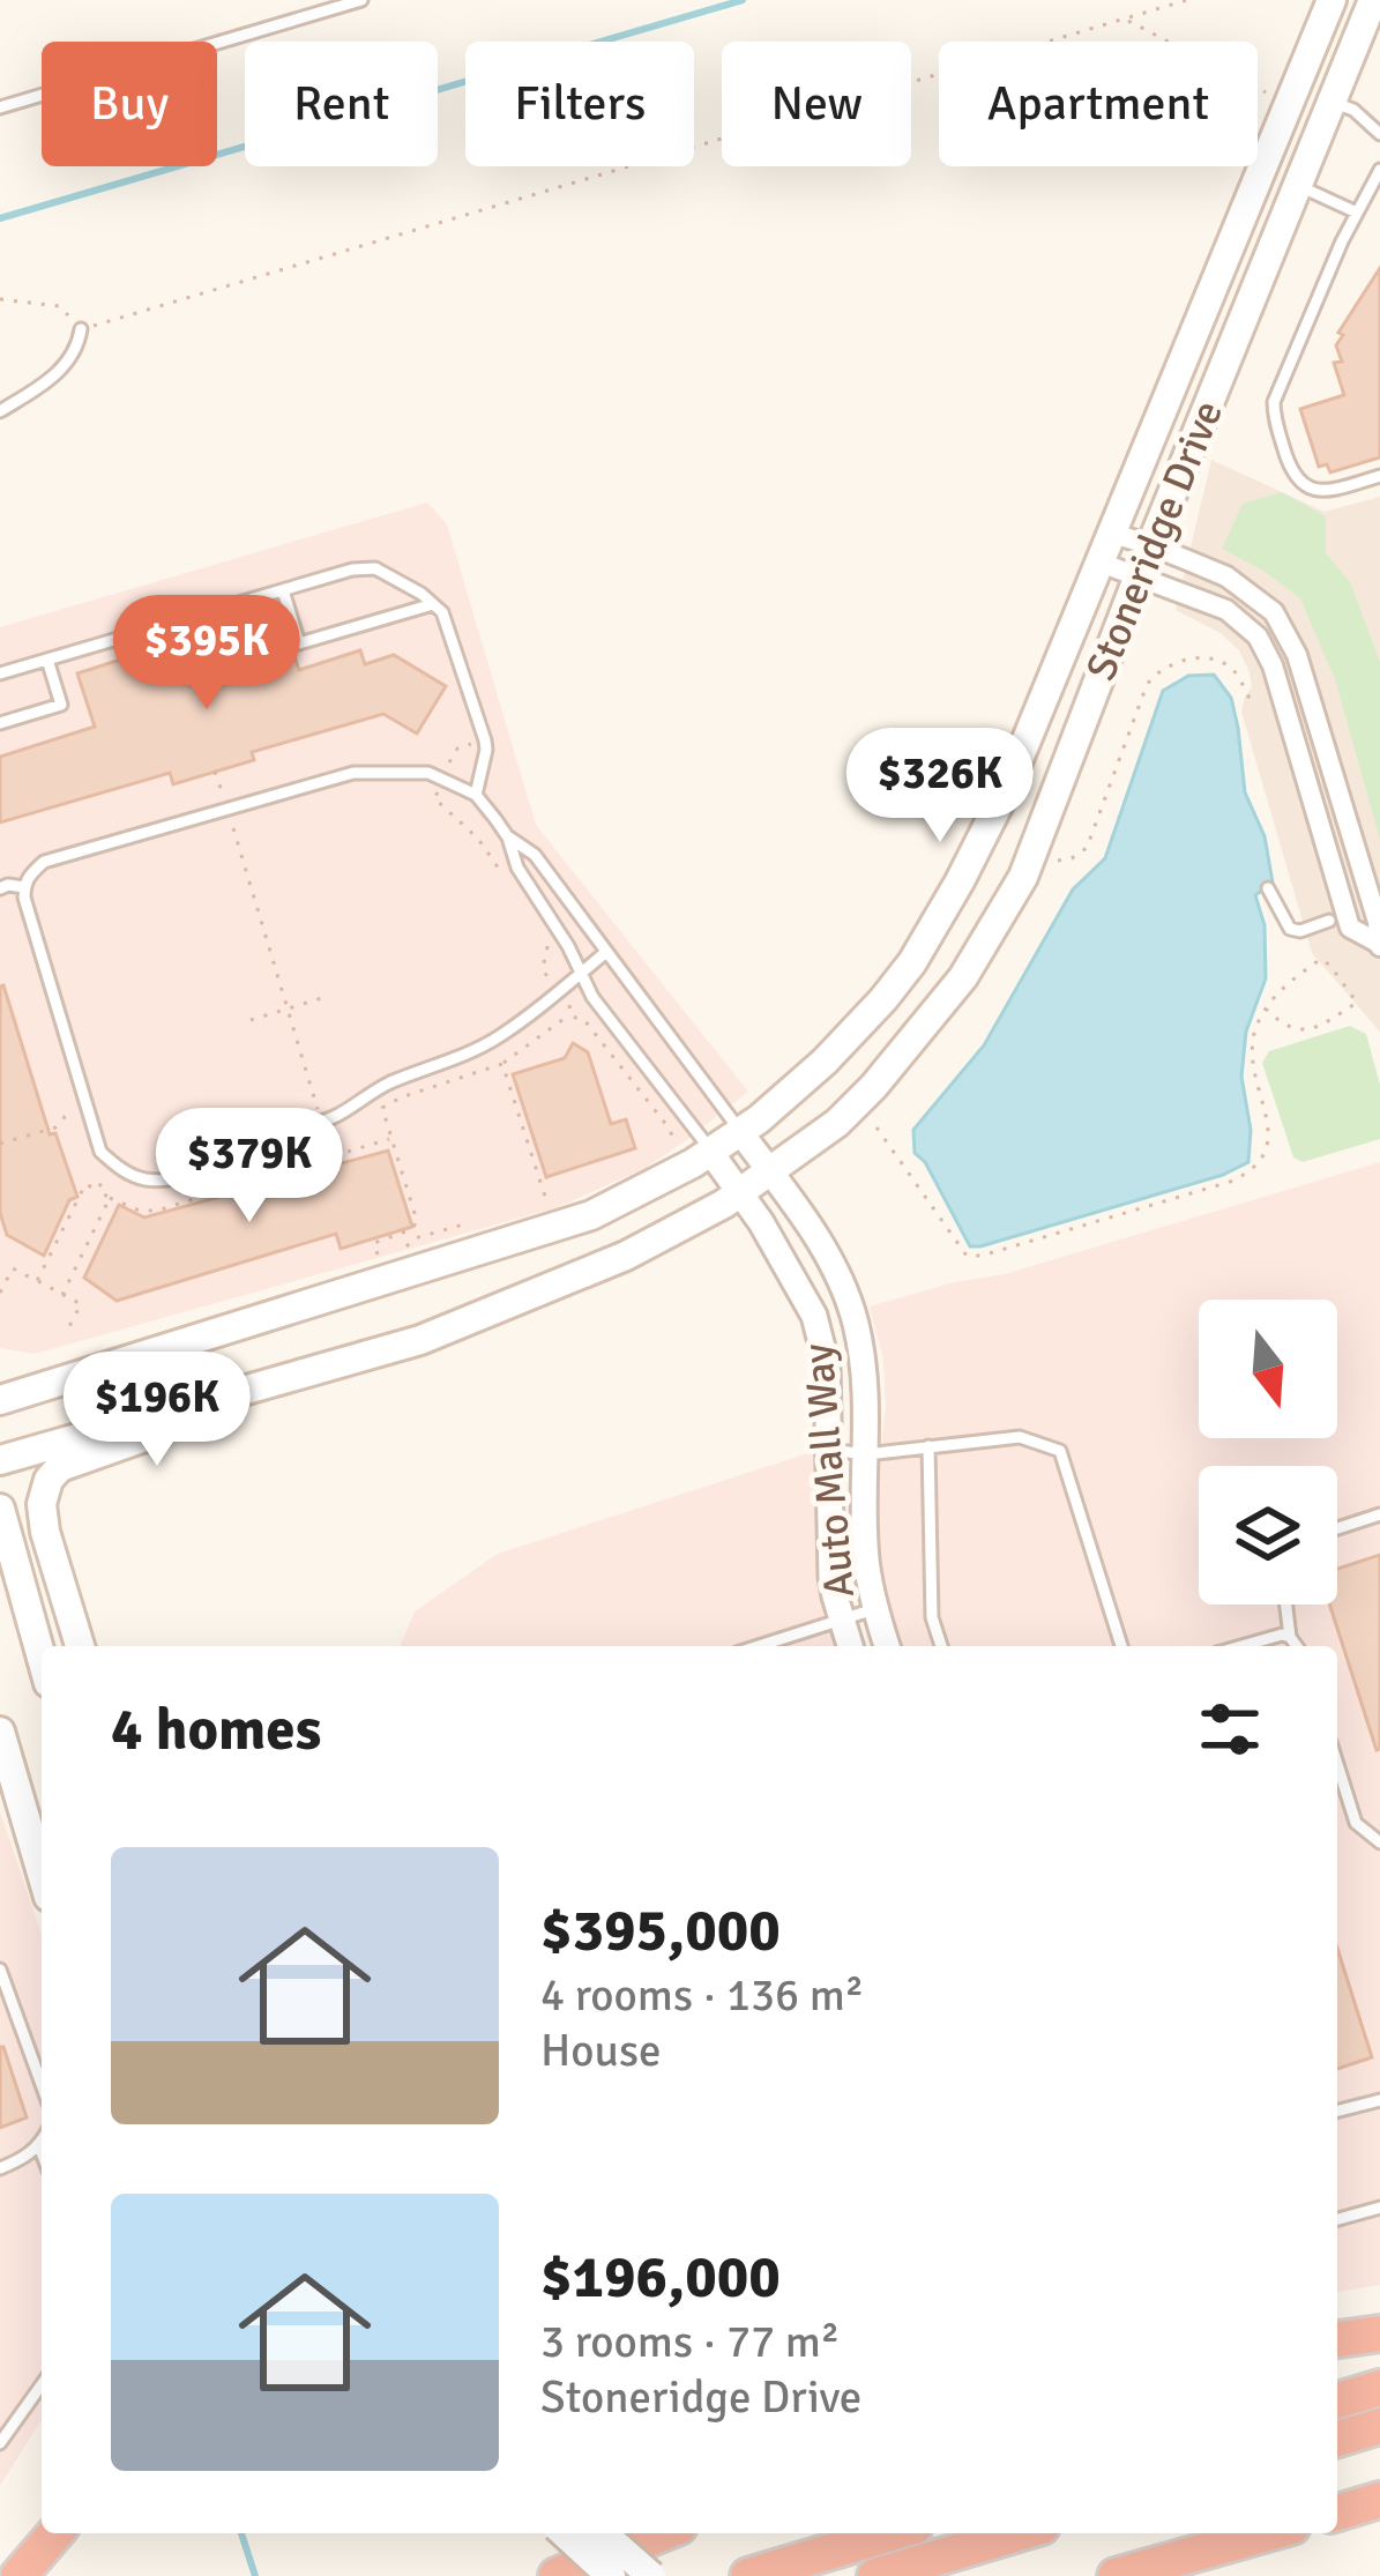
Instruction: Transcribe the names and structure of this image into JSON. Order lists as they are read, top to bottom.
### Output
{
  "streets": {
    "main road": ["Stoneridge Drive"],
    "street": ["Auto Mall Way"]
  },
  "crossings": [
    ["Stoneridge Drive", "Auto Mall Way"]
  ],
  "north": "bottom",
  "page": {
    "chip": [
      "Buy",
      "Rent",
      "Filters",
      "New",
      "Apartment"
    ],
    "price": [
      "$395K",
      "$326K",
      "$379K",
      "$196K"
    ],
    "heading": "4 homes",
    "list": [
      {
        "name": "$395,000",
        "note": "4 rooms · 136 m² · House"
      },
      {
        "name": "$196,000",
        "note": "3 rooms · 77 m² · Stoneridge Drive"
      }
    ]
  }
}
